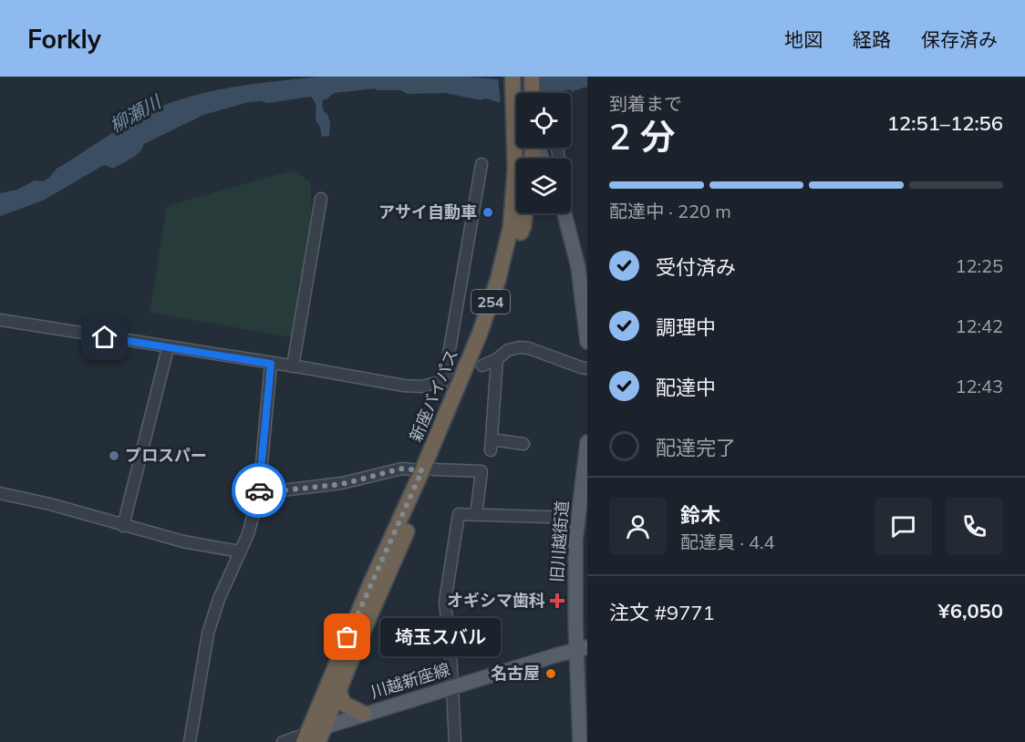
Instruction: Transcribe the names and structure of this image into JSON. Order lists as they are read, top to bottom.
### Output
{
  "streets": {
    "highway": ["254", "新座バイパス"],
    "main road": ["旧川越街道", "川越新座線"]
  },
  "crossings": [
    ["254", "新座バイパス"],
    ["新座バイパス", "川越新座線"],
    ["旧川越街道", "川越新座線"]
  ],
  "water": ["柳瀬川"],
  "places": {
    "other": [
      "アサイ自動車",
      "プロスパー",
      "埼玉スバル",
      "名古屋"
    ],
    "health": ["オギシマ歯科"]
  },
  "page": {
    "header": "Forkly",
    "nav": ["地図", "経路", "保存済み"],
    "heading": ["2 分", "到着まで", "12:51–12:56"],
    "panel": [
      "鈴木",
      "配達員 · 4.4",
      "注文 #9771",
      "¥6,050"
    ],
    "bar": "配達中 · 220 m",
    "list": [
      ["受付済み", "12:25"],
      ["調理中", "12:42"],
      ["配達中", "12:43"],
      "配達完了"
    ],
    "bubble": "埼玉スバル"
  }
}
